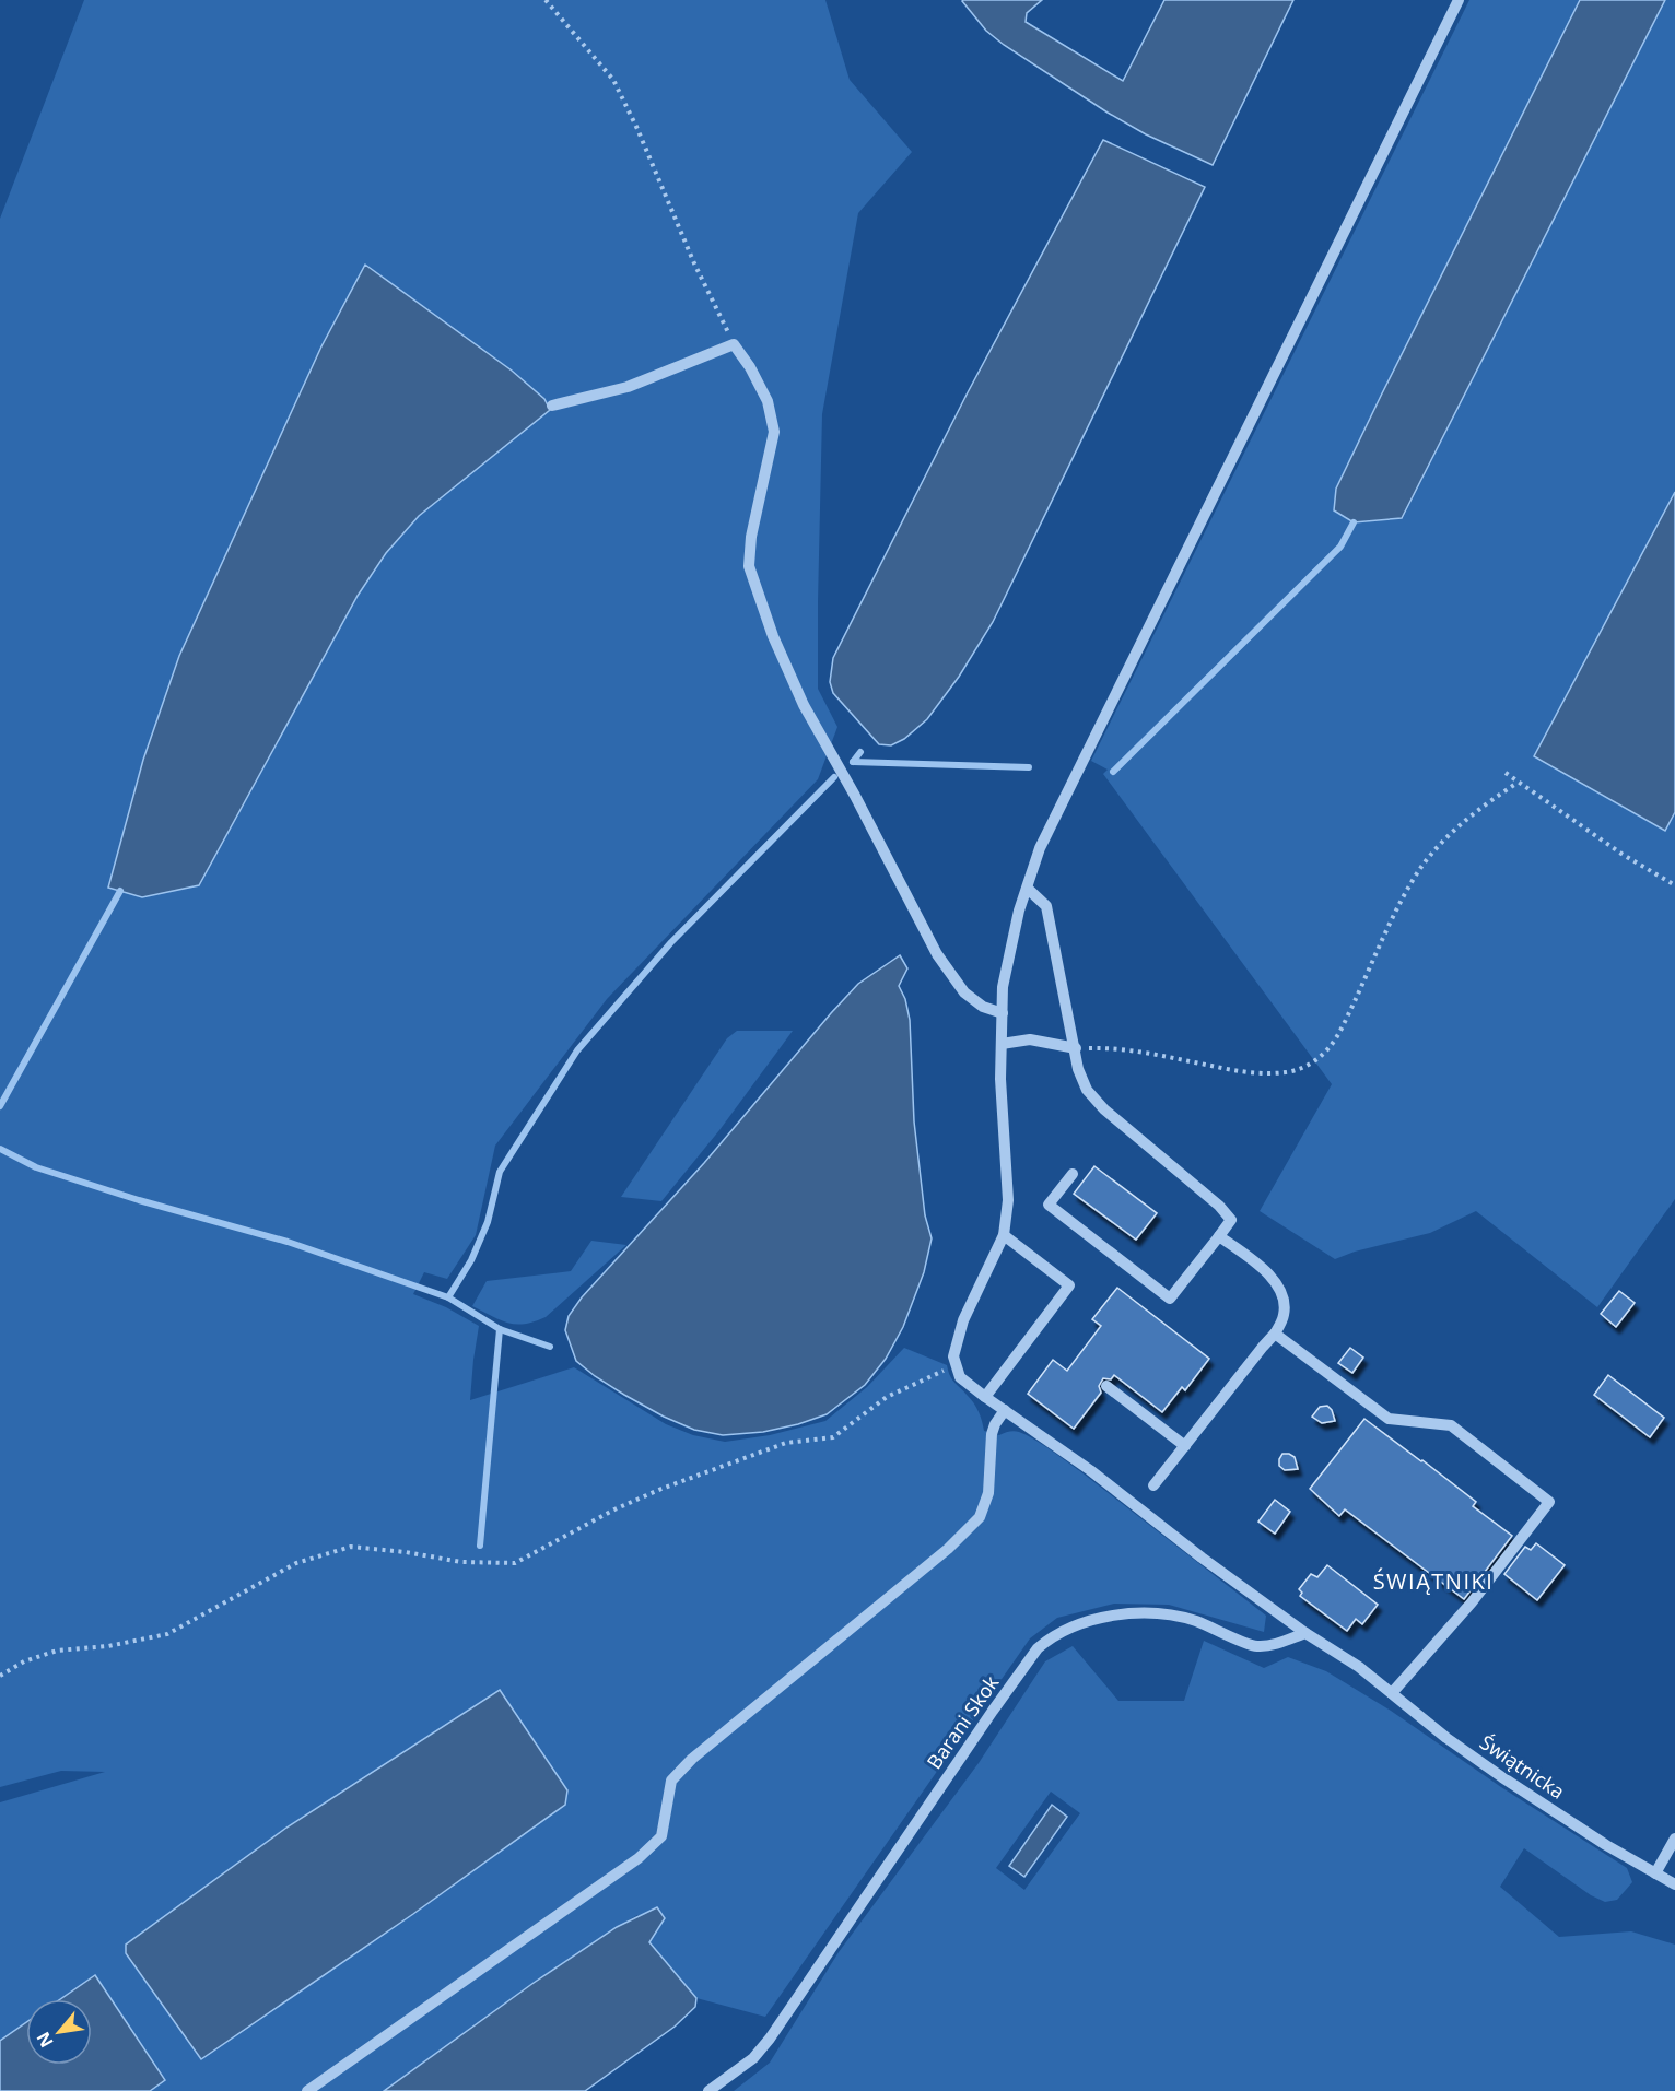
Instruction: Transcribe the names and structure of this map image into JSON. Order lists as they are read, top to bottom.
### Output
{
  "streets": {
    "street": ["Barani Skok", "Świątnicka"]
  },
  "crossings": [
    ["Barani Skok", "Świątnicka"]
  ],
  "districts": ["ŚWIĄTNIKI"],
  "north": "bottom left"
}
